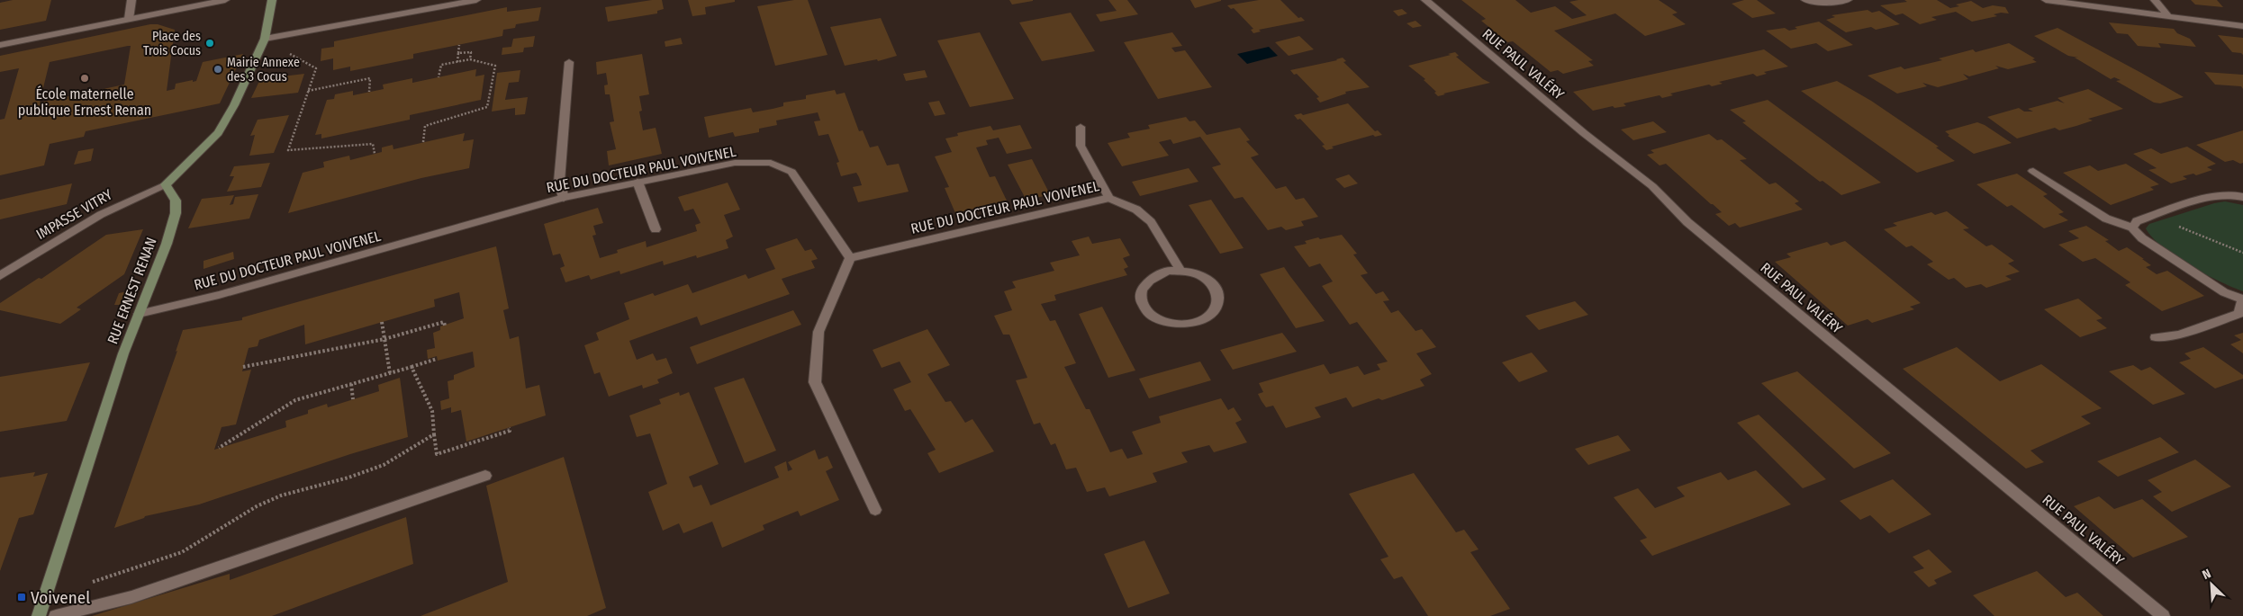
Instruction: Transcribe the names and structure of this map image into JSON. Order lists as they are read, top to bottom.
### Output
{
  "streets": {
    "street": [
      "RUE PAUL VALÉRY",
      "RUE DU DOCTEUR PAUL VOIVENEL",
      "IMPASSE VITRY",
      "RUE ERNEST RENAN"
    ]
  },
  "crossings": [
    ["RUE DU DOCTEUR PAUL VOIVENEL", "RUE ERNEST RENAN"],
    ["IMPASSE VITRY", "RUE ERNEST RENAN"]
  ],
  "places": {
    "other": ["Place des Trois Cocus", "Mairie Annexe des 3 Cocus", "École maternelle publique Ernest Renan"],
    "transit": ["Voivenel"]
  },
  "north": "top left"
}
